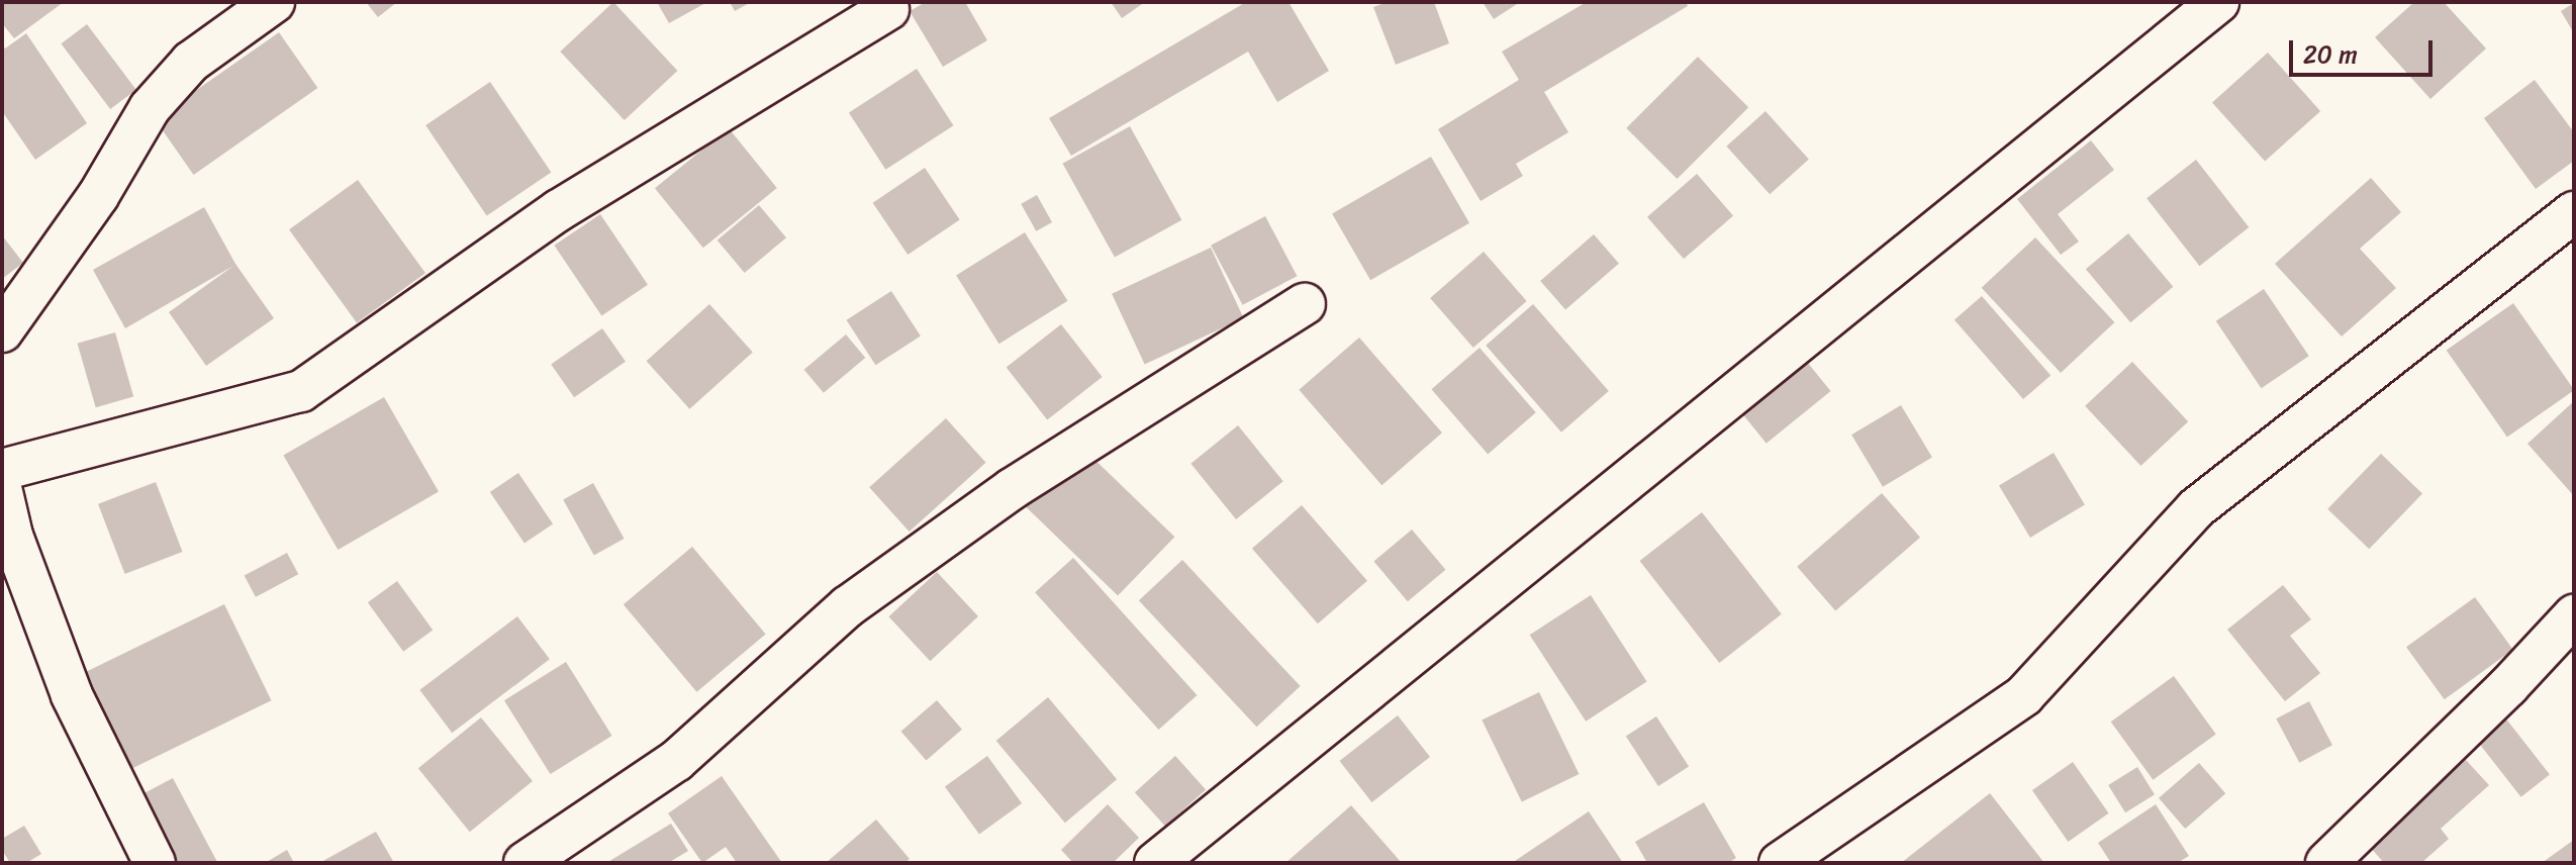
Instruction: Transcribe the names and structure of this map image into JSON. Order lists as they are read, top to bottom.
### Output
{
  "scale_bar": "20 m"
}
